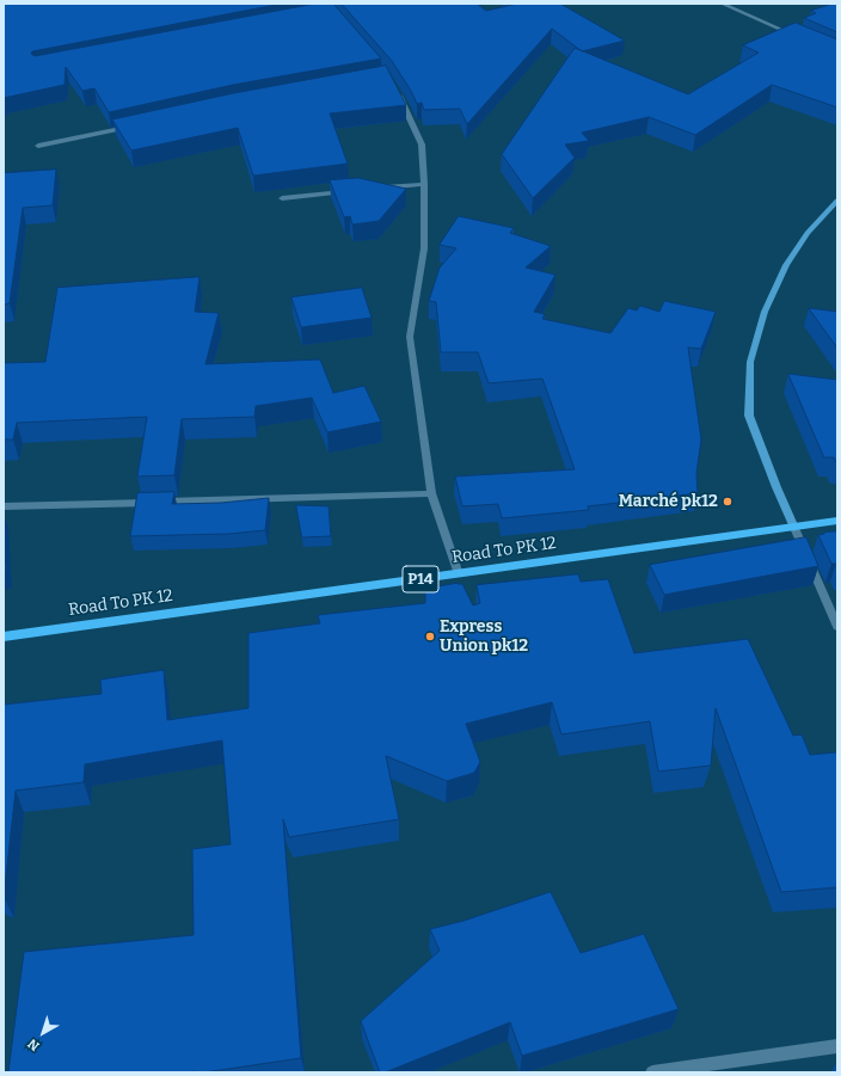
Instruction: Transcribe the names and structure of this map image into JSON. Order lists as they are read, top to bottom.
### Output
{
  "streets": {
    "main road": ["Road To PK 12", "P14"]
  },
  "places": ["Marché pk12", "Express Union pk12"],
  "north": "bottom left"
}
